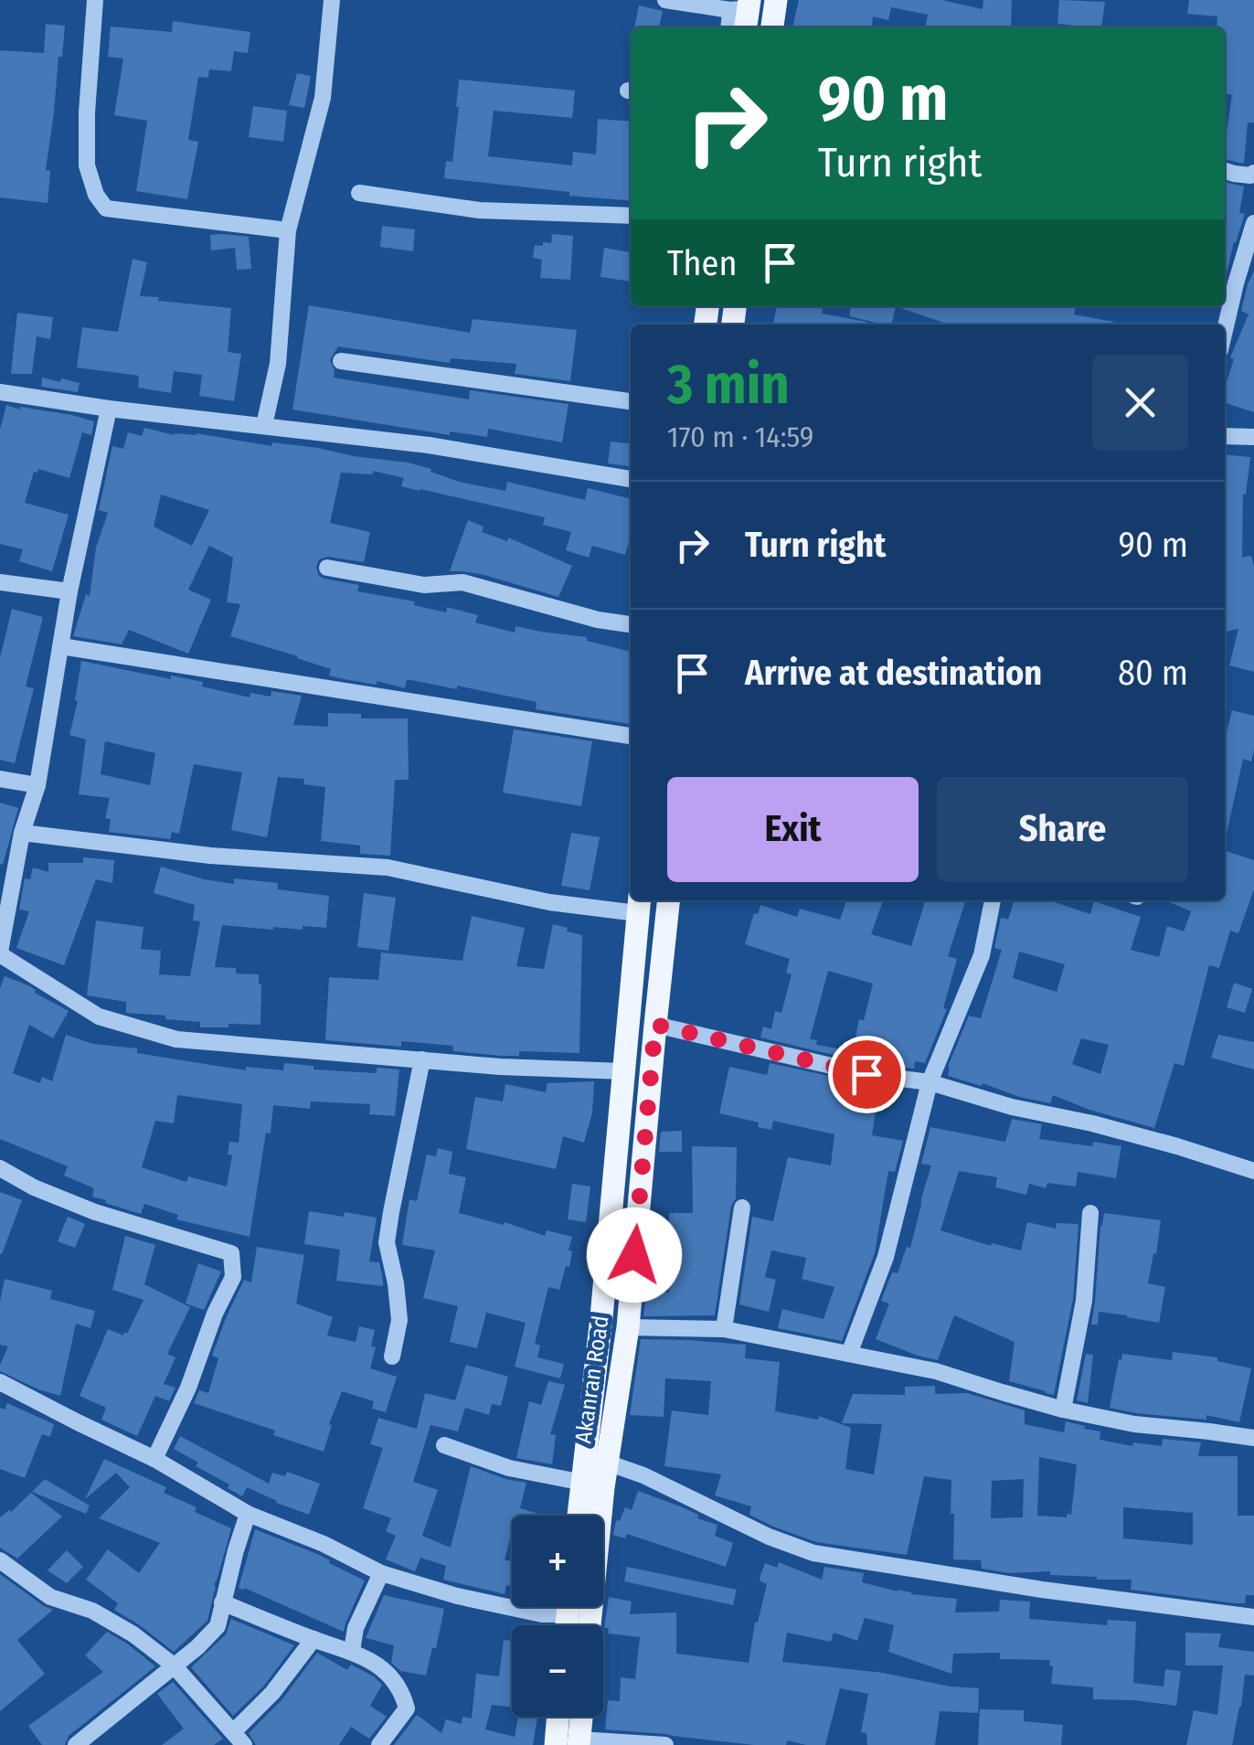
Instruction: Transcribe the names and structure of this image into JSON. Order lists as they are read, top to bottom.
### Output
{
  "streets": {
    "main road": ["Akanran Road"]
  },
  "page": {
    "turn": ["90 m", "Turn right"],
    "then": "Then",
    "heading": ["3 min", "170 m · 14:59"],
    "list": [
      {
        "name": "Turn right",
        "value": "90 m"
      },
      {
        "name": "Arrive at destination",
        "value": "80 m"
      }
    ],
    "buttons": ["Exit", "Share"],
    "map_buttons": ["+", "−"]
  }
}
